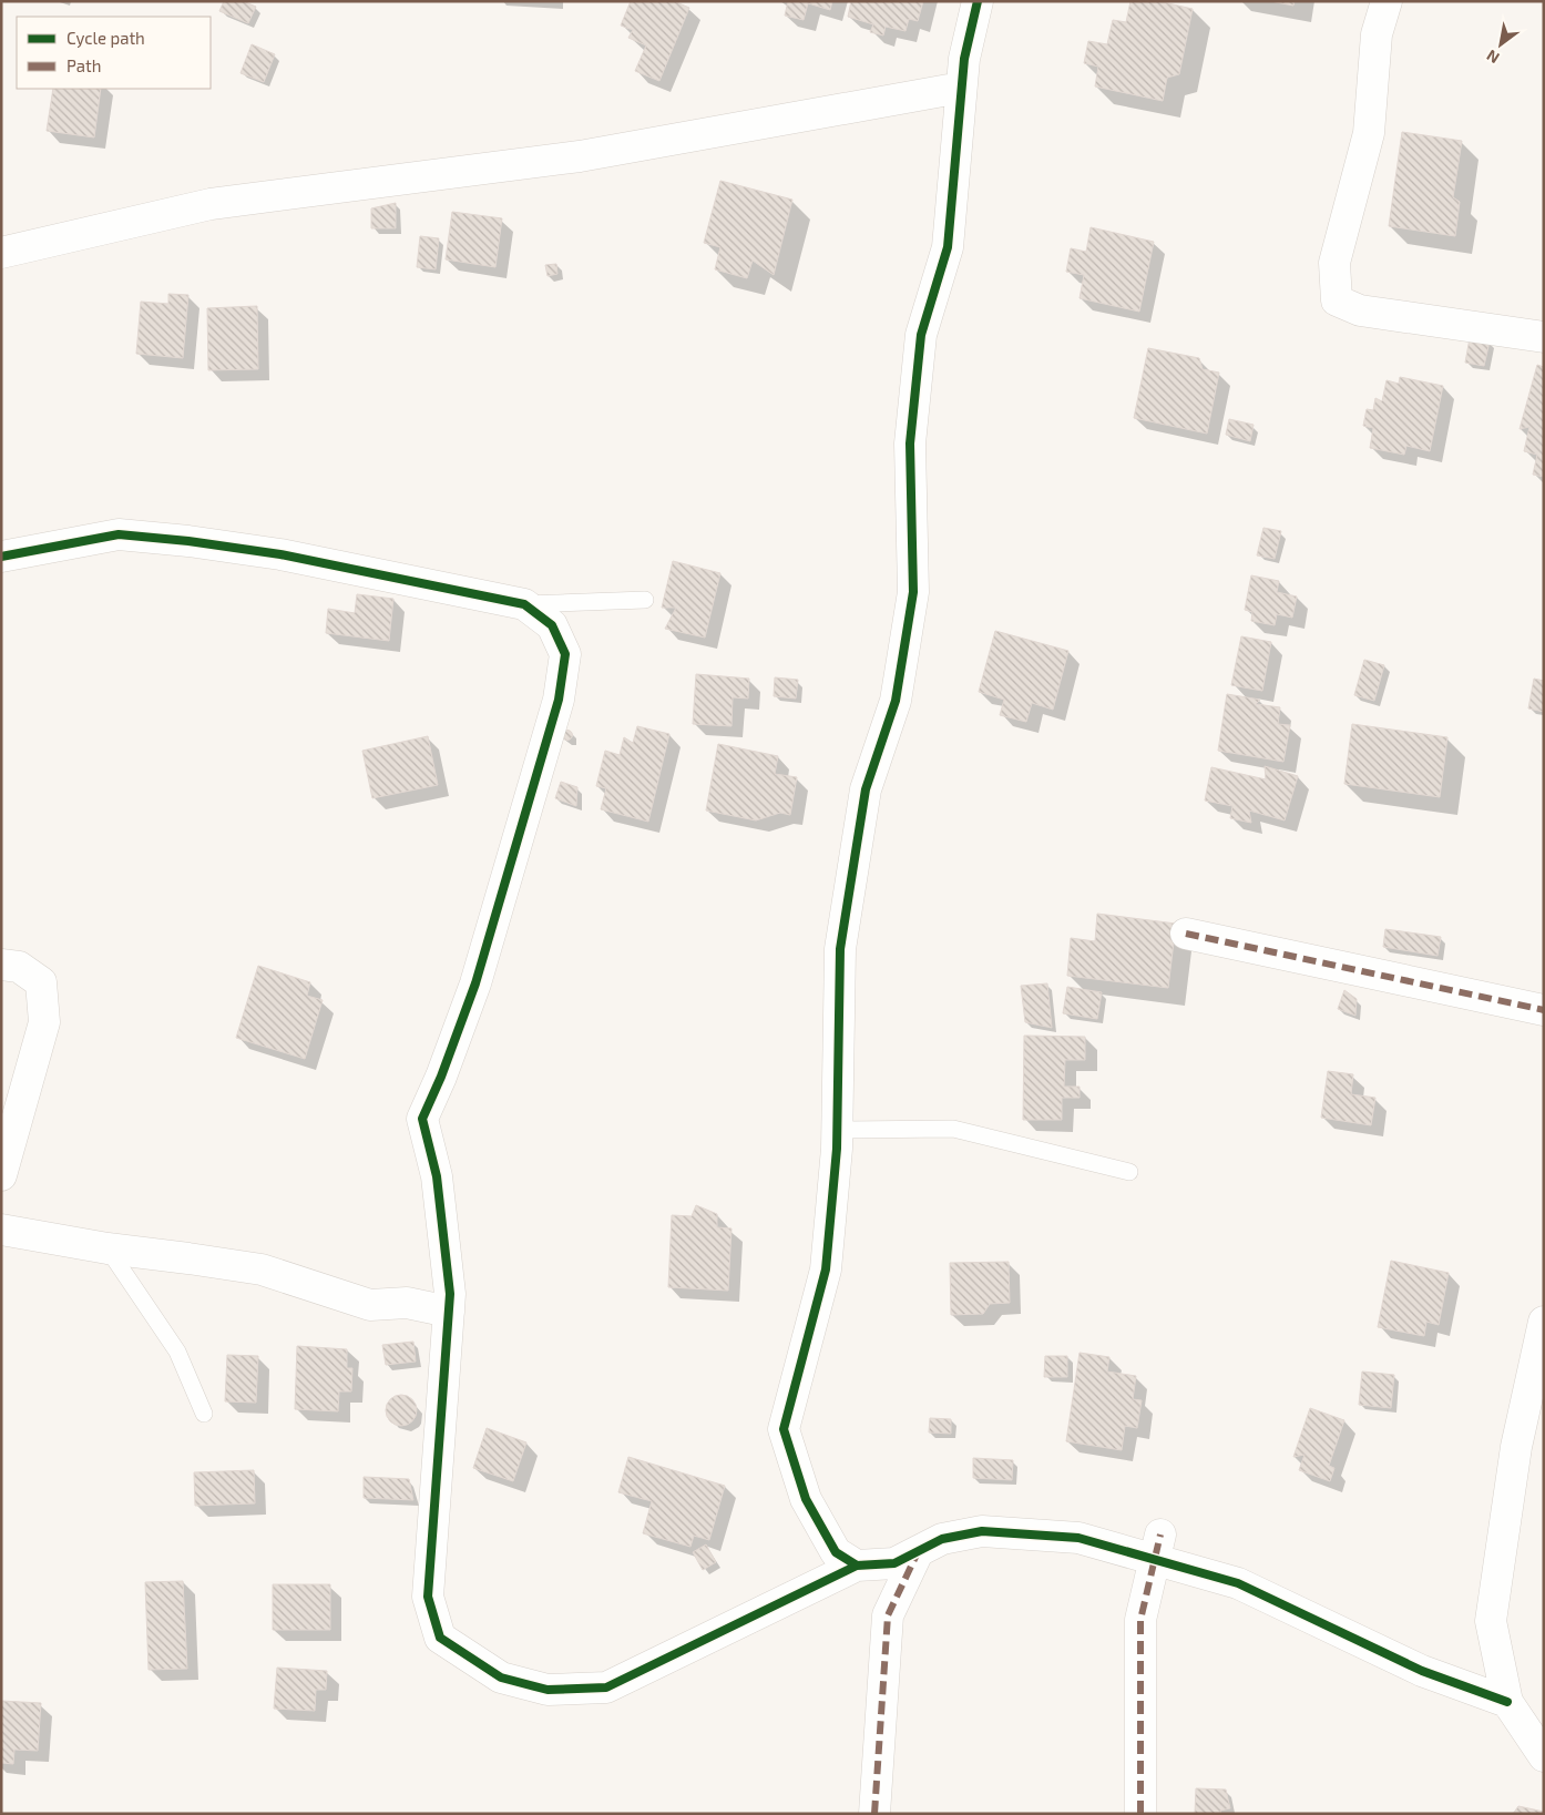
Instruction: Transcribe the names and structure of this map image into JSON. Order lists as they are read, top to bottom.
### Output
{
  "legend": ["Cycle path", "Path"],
  "north": "bottom left"
}
